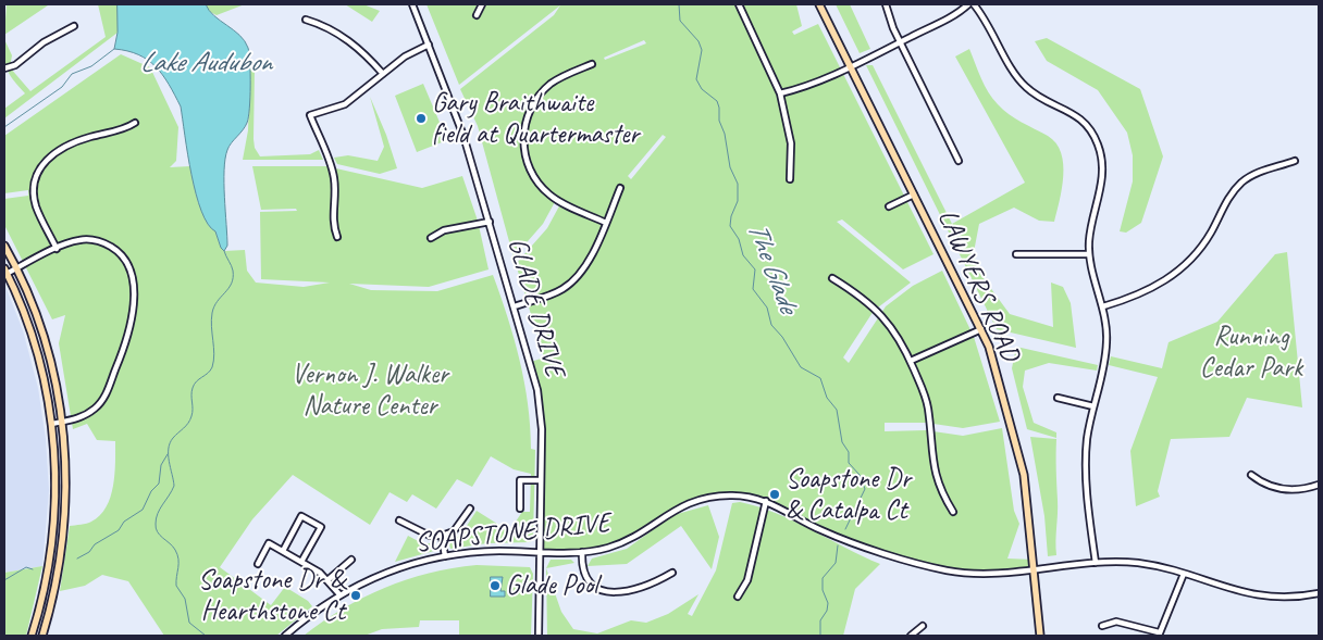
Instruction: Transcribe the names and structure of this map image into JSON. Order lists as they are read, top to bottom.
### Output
{
  "streets": {
    "main road": ["LAWYERS ROAD"],
    "street": ["GLADE DRIVE", "SOAPSTONE DRIVE"]
  },
  "crossings": [
    ["LAWYERS ROAD", "SOAPSTONE DRIVE"],
    ["GLADE DRIVE", "SOAPSTONE DRIVE"]
  ],
  "water": ["Lake Audubon", "The Glade"],
  "parks": ["Running Cedar Park", "Vernon J. Walker Nature Center"],
  "places": [
    "Gary Braithwaite field at Quartermaster",
    "Soapstone Dr & Catalpa Ct",
    "Glade Pool",
    "Soapstone Dr & Hearthstone Ct"
  ]
}
